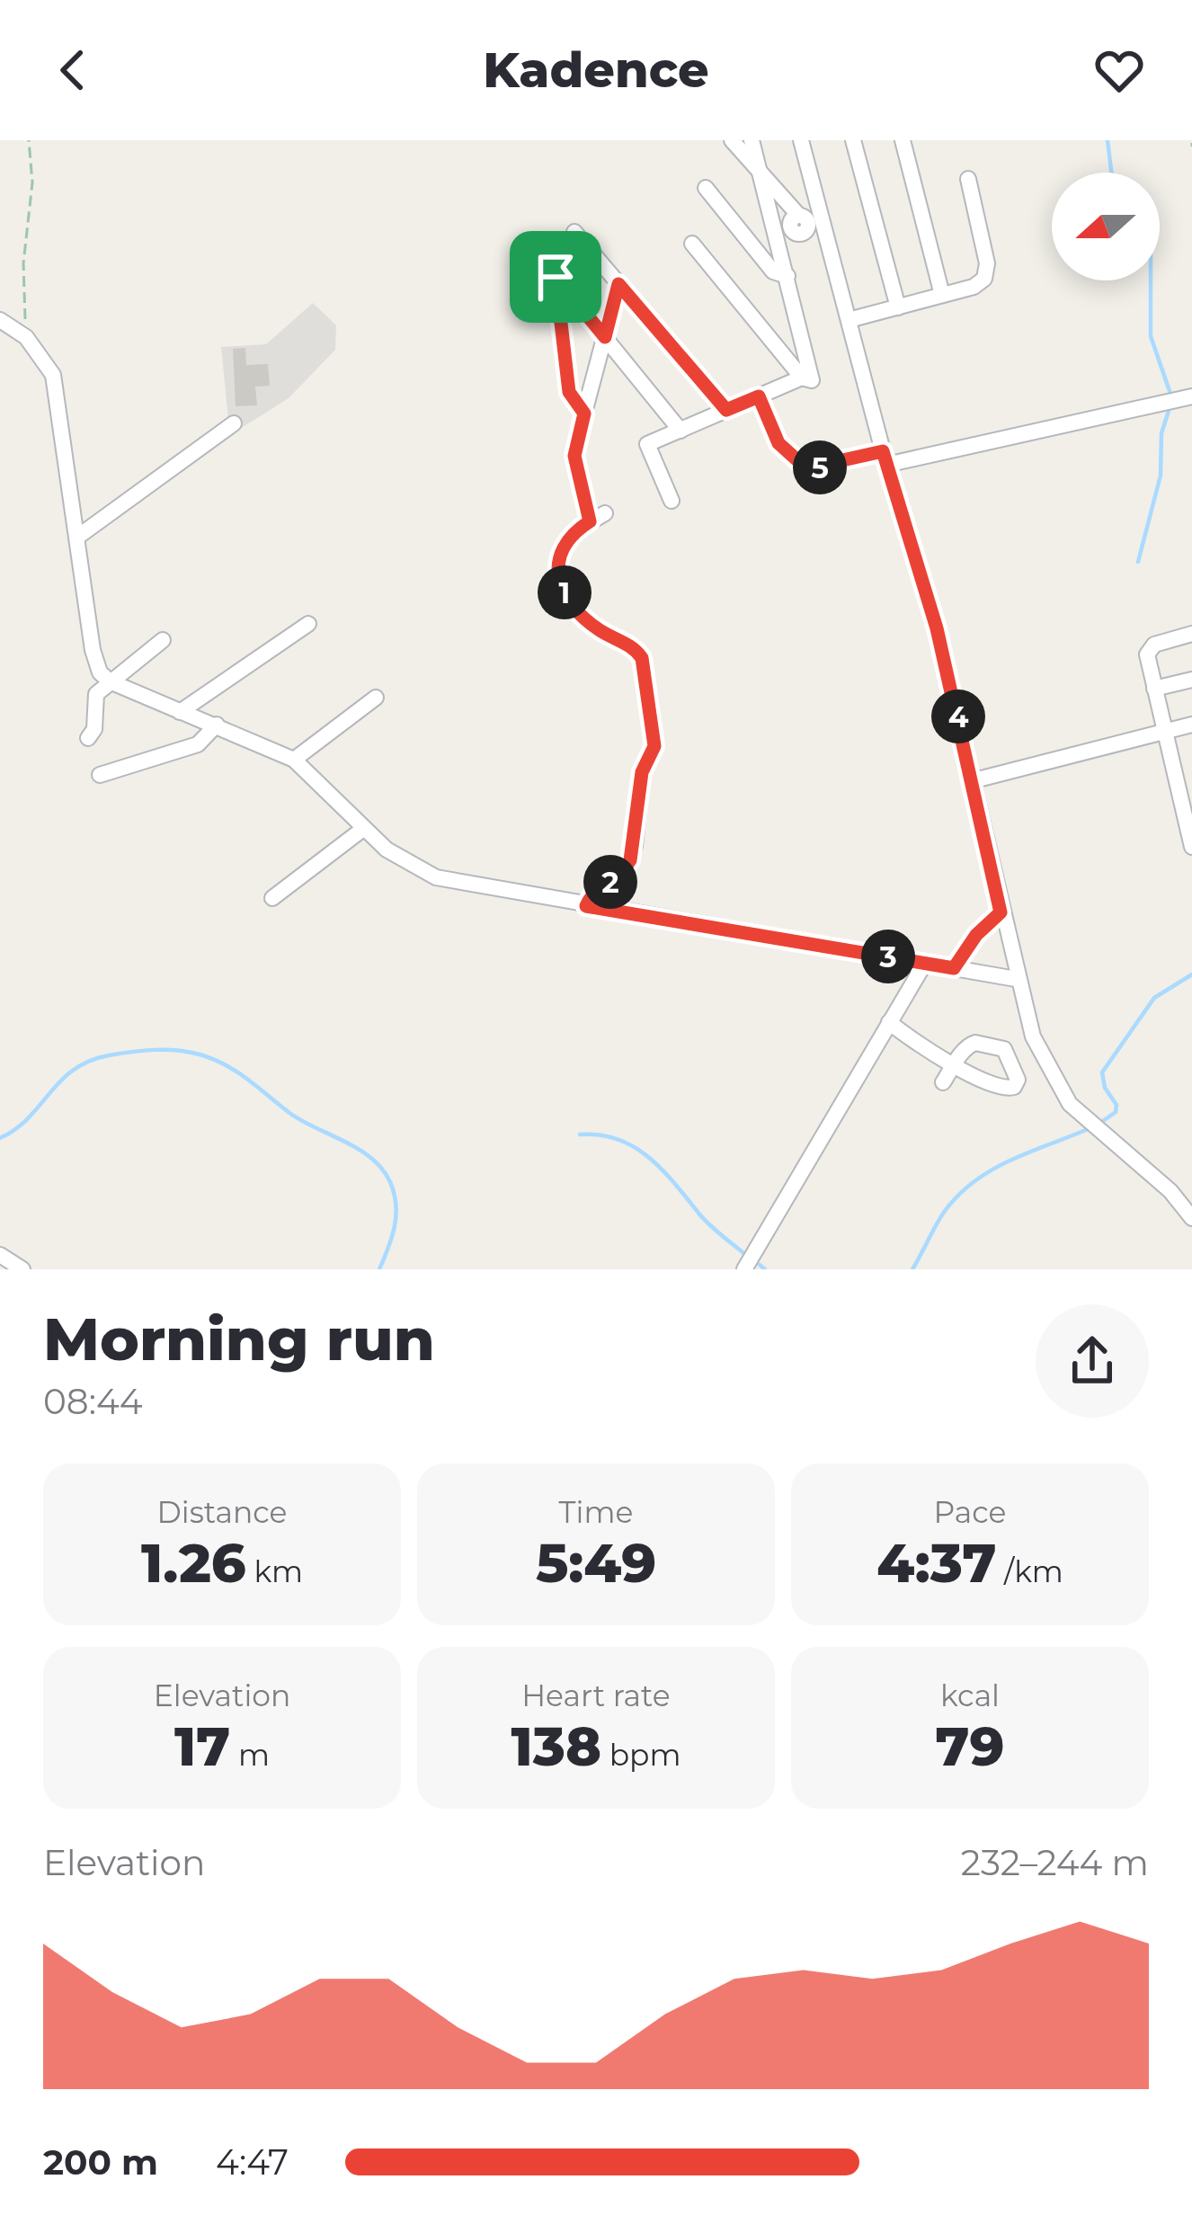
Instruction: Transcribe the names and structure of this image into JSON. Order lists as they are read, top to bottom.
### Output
{
  "north": "left",
  "page": {
    "header": "Kadence",
    "pins": [
      "5",
      "1",
      "4",
      "2",
      "3"
    ],
    "heading": ["Morning run", "08:44"],
    "stats": [
      ["Distance", "1.26 km"],
      ["Time", "5:49"],
      ["Pace", "4:37 /km"],
      ["Elevation", "17 m"],
      ["Heart rate", "138 bpm"],
      ["kcal", "79"]
    ],
    "chart": ["Elevation", "232–244 m"],
    "list": [
      {
        "name": "200 m",
        "note": "4:47"
      }
    ]
  }
}
